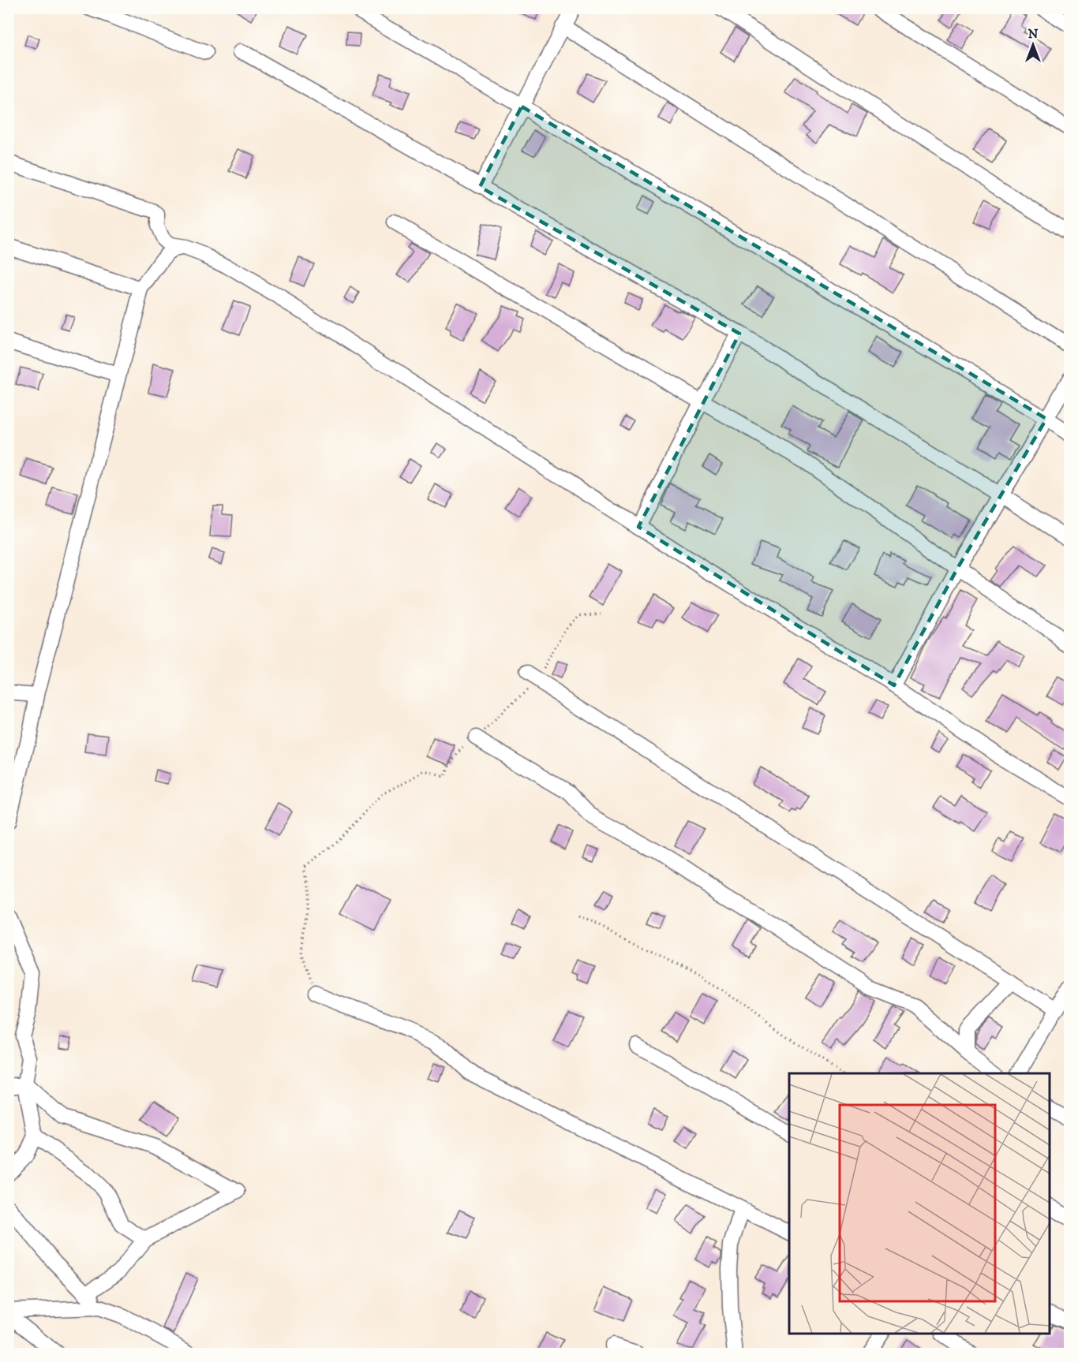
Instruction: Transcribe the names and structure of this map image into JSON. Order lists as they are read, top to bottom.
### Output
{
  "north": "top"
}
